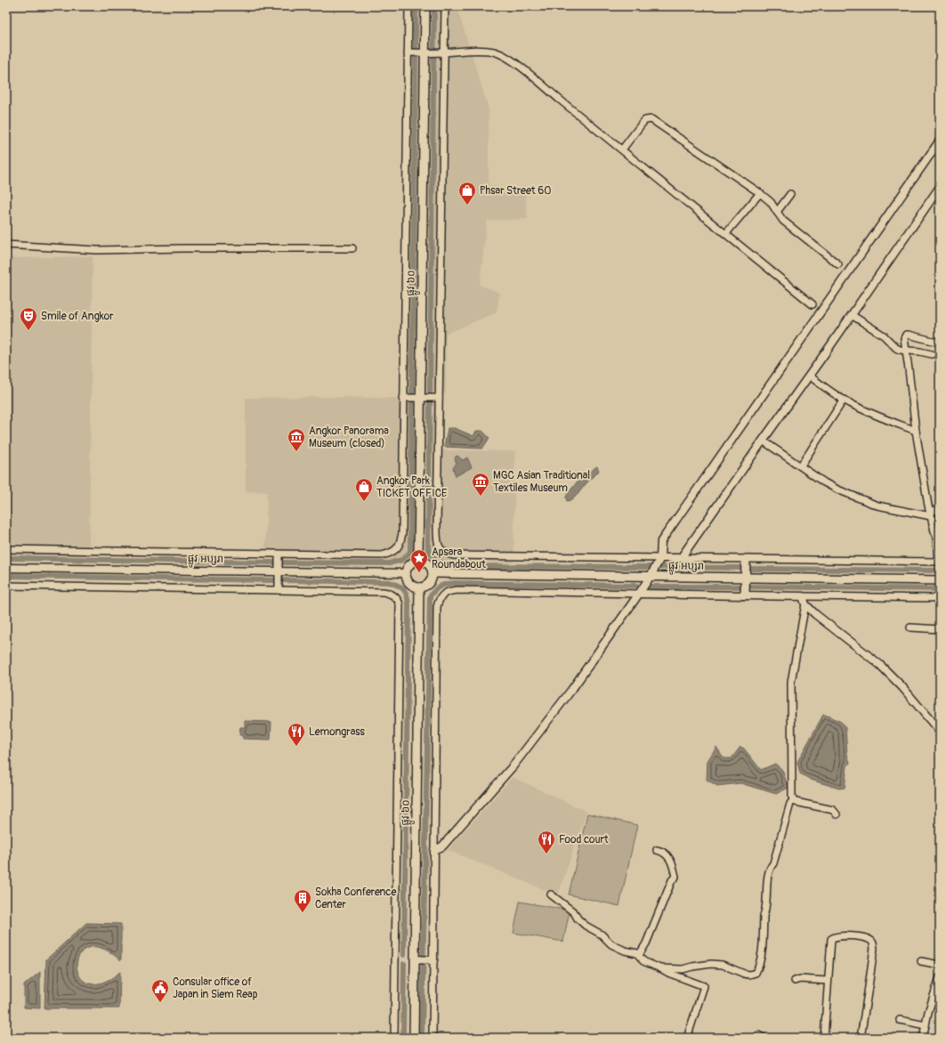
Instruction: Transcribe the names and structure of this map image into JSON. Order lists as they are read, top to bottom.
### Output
{
  "streets": {
    "main road": ["ផ្លូវ ៦០", "ផ្លូវ អប្សរា"]
  },
  "crossings": [
    ["ផ្លូវ ៦០", "ផ្លូវ អប្សរា"]
  ],
  "places": {
    "shop": ["Phsar Street 60", "Angkor Park TICKET OFFICE"],
    "theatre": ["Smile of Angkor"],
    "museum": ["Angkor Panorama Museum (closed)", "MGC Asian Traditional Textiles Museum"],
    "place": ["Apsara Roundabout"],
    "restaurant": ["Lemongrass", "Food court"],
    "building": ["Sokha Conference Center"],
    "public building": ["Consular office of Japan in Siem Reap"]
  }
}
